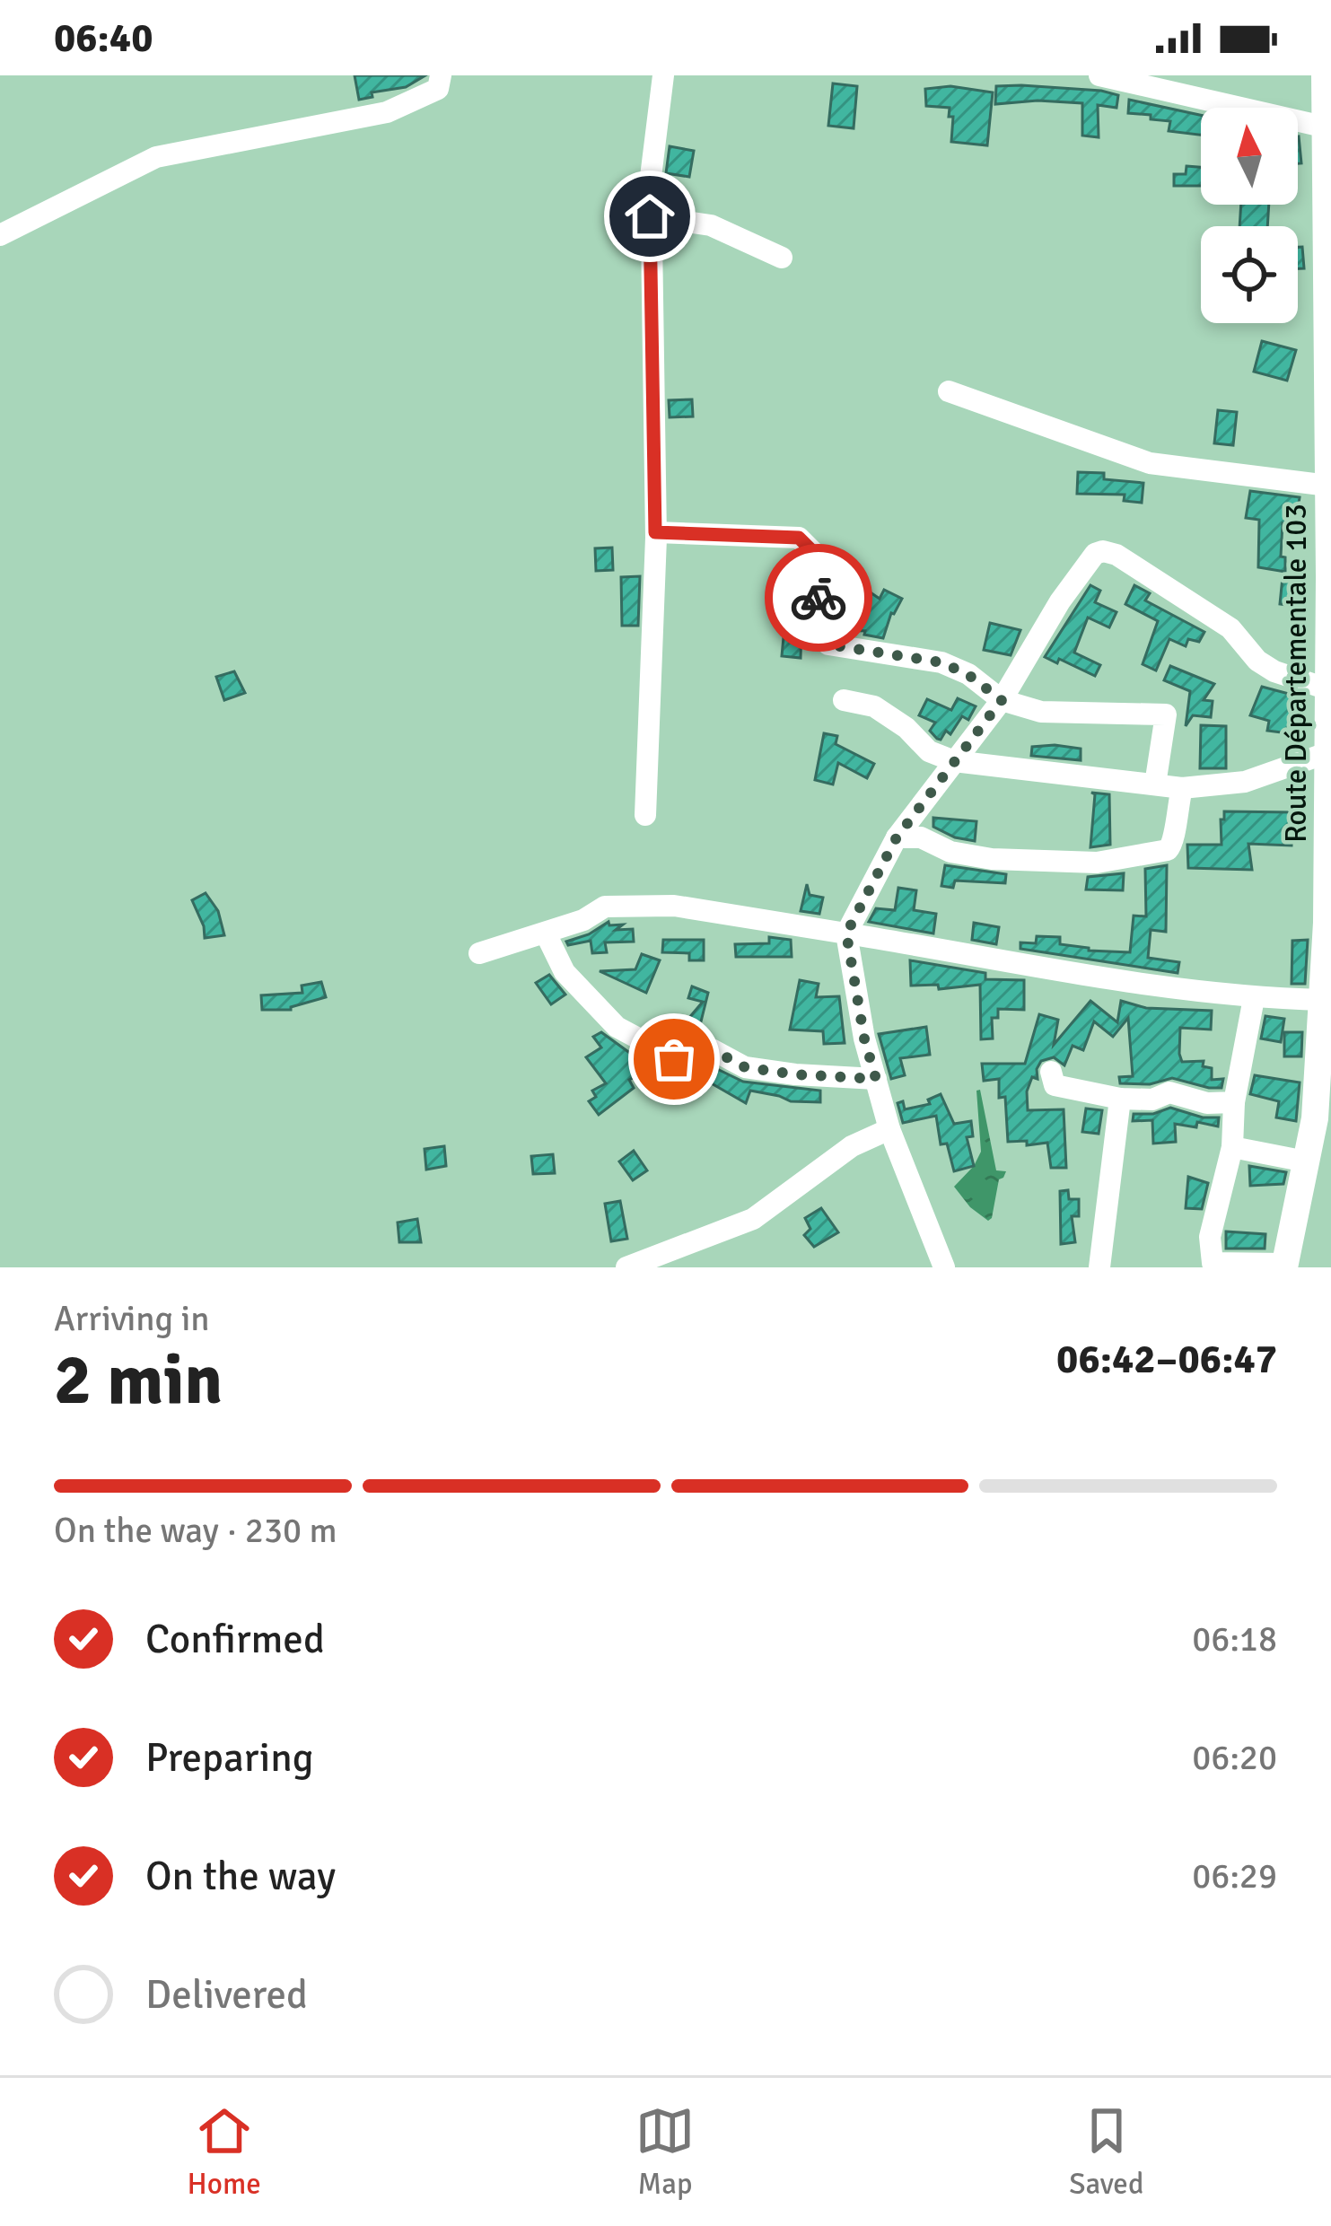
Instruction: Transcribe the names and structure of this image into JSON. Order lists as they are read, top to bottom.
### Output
{
  "streets": {
    "main road": ["Route Départementale 103"]
  },
  "north": "top",
  "page": {
    "status": "06:40",
    "heading": ["2 min", "Arriving in", "06:42–06:47"],
    "bar": "On the way · 230 m",
    "list": [
      ["Confirmed", "06:18"],
      ["Preparing", "06:20"],
      ["On the way", "06:29"],
      "Delivered"
    ],
    "tabs": ["Home", "Map", "Saved"]
  }
}
